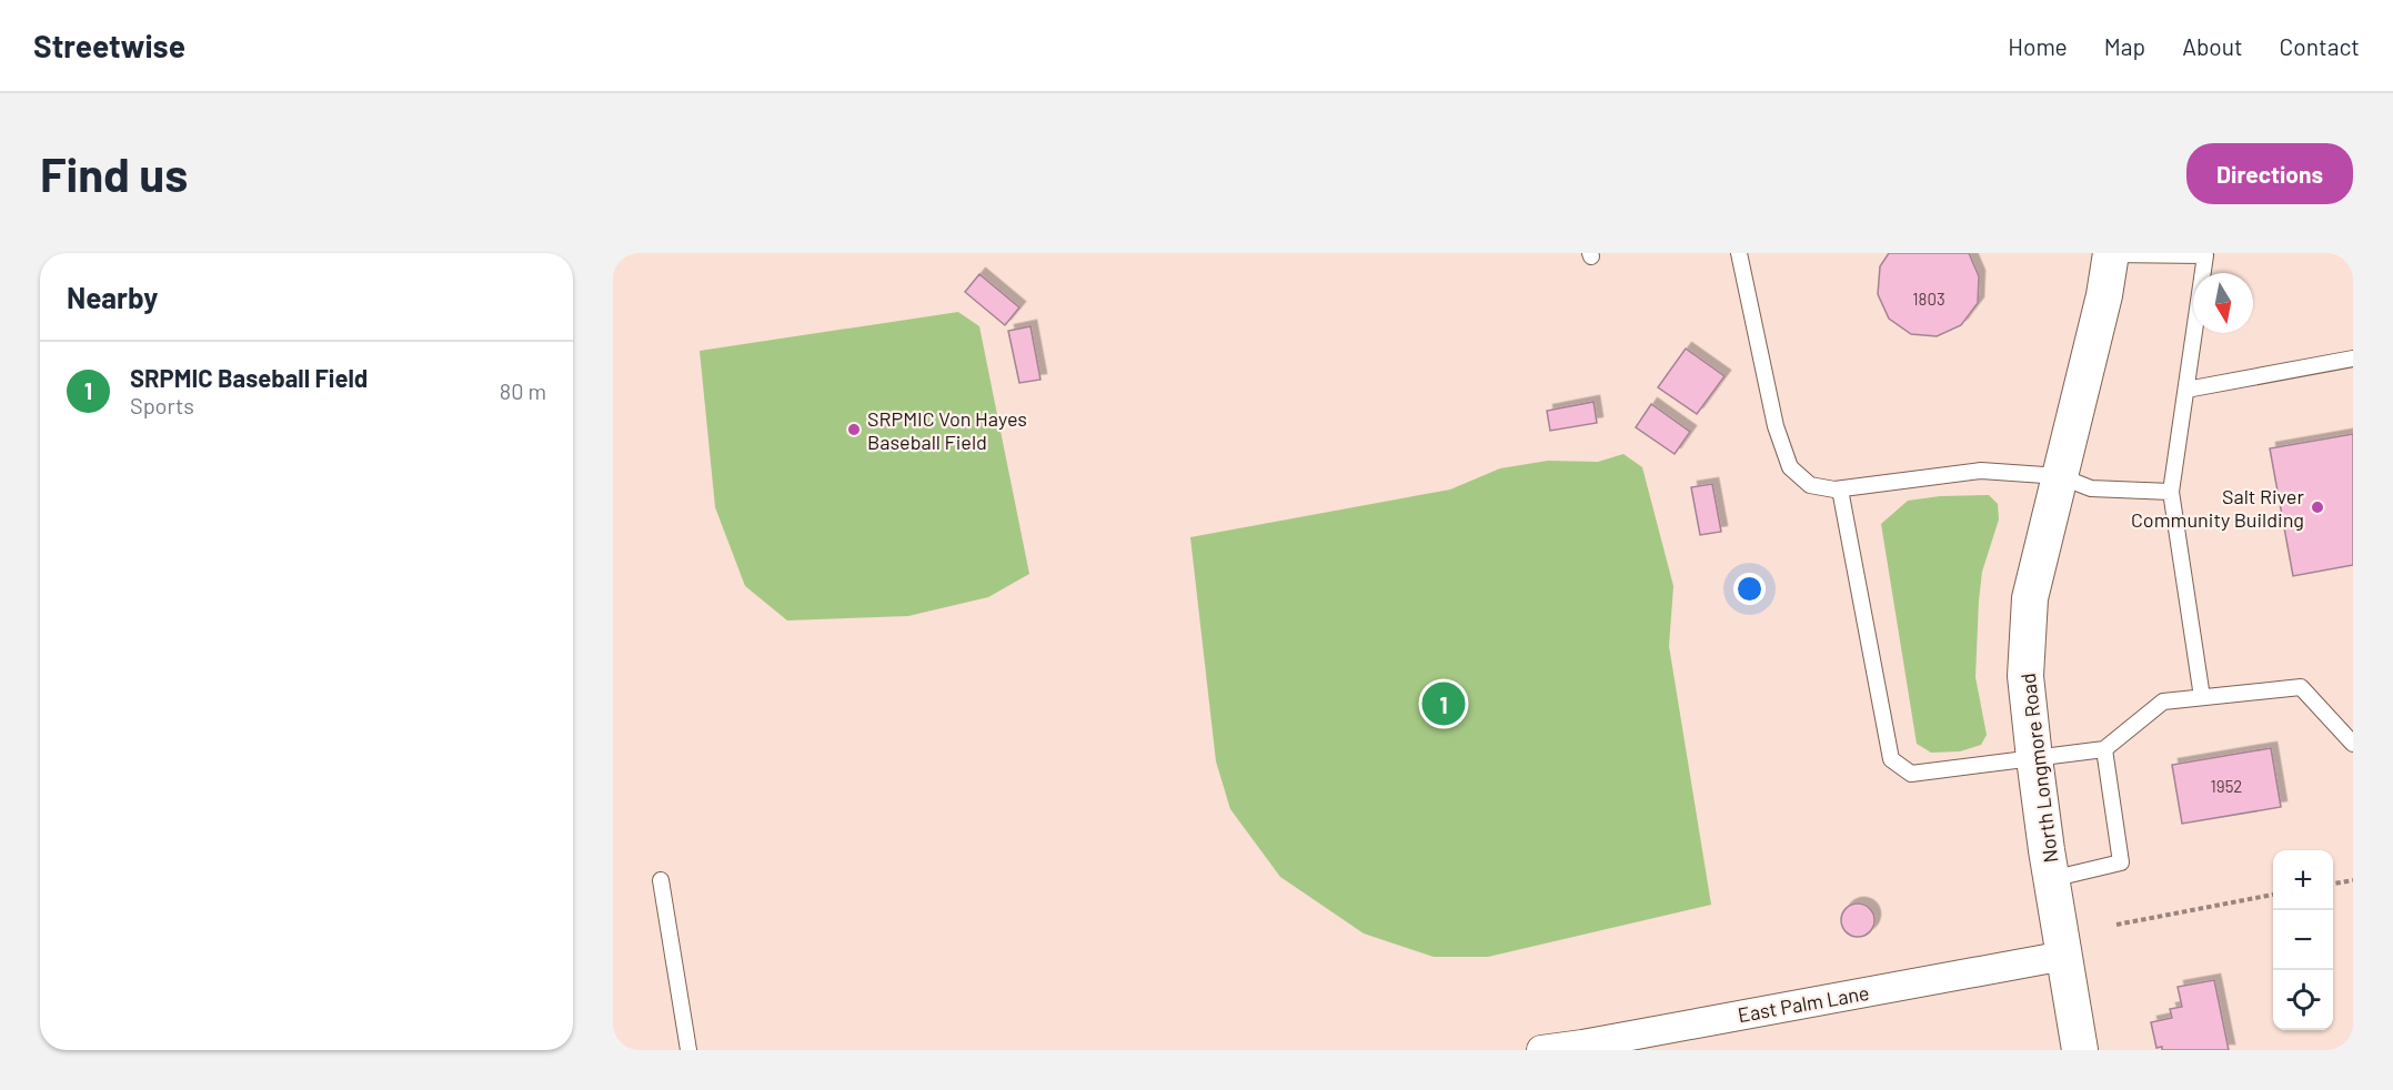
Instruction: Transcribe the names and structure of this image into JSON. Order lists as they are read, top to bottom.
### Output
{
  "streets": {
    "street": ["North Longmore Road", "East Palm Lane"]
  },
  "crossings": [
    ["North Longmore Road", "East Palm Lane"]
  ],
  "places": ["SRPMIC Von Hayes Baseball Field", "Salt River Community Building"],
  "house_numbers": ["1803", "1952"],
  "north": "bottom",
  "page": {
    "header": "Streetwise",
    "nav": [
      "Home",
      "Map",
      "About",
      "Contact"
    ],
    "buttons": "Directions",
    "title": "Find us",
    "heading": "Nearby",
    "list": [
      {
        "mark": "1",
        "name": "SRPMIC Baseball Field",
        "note": "Sports",
        "value": "80 m"
      }
    ],
    "pins": "1",
    "map_buttons": ["+", "−"]
  }
}
